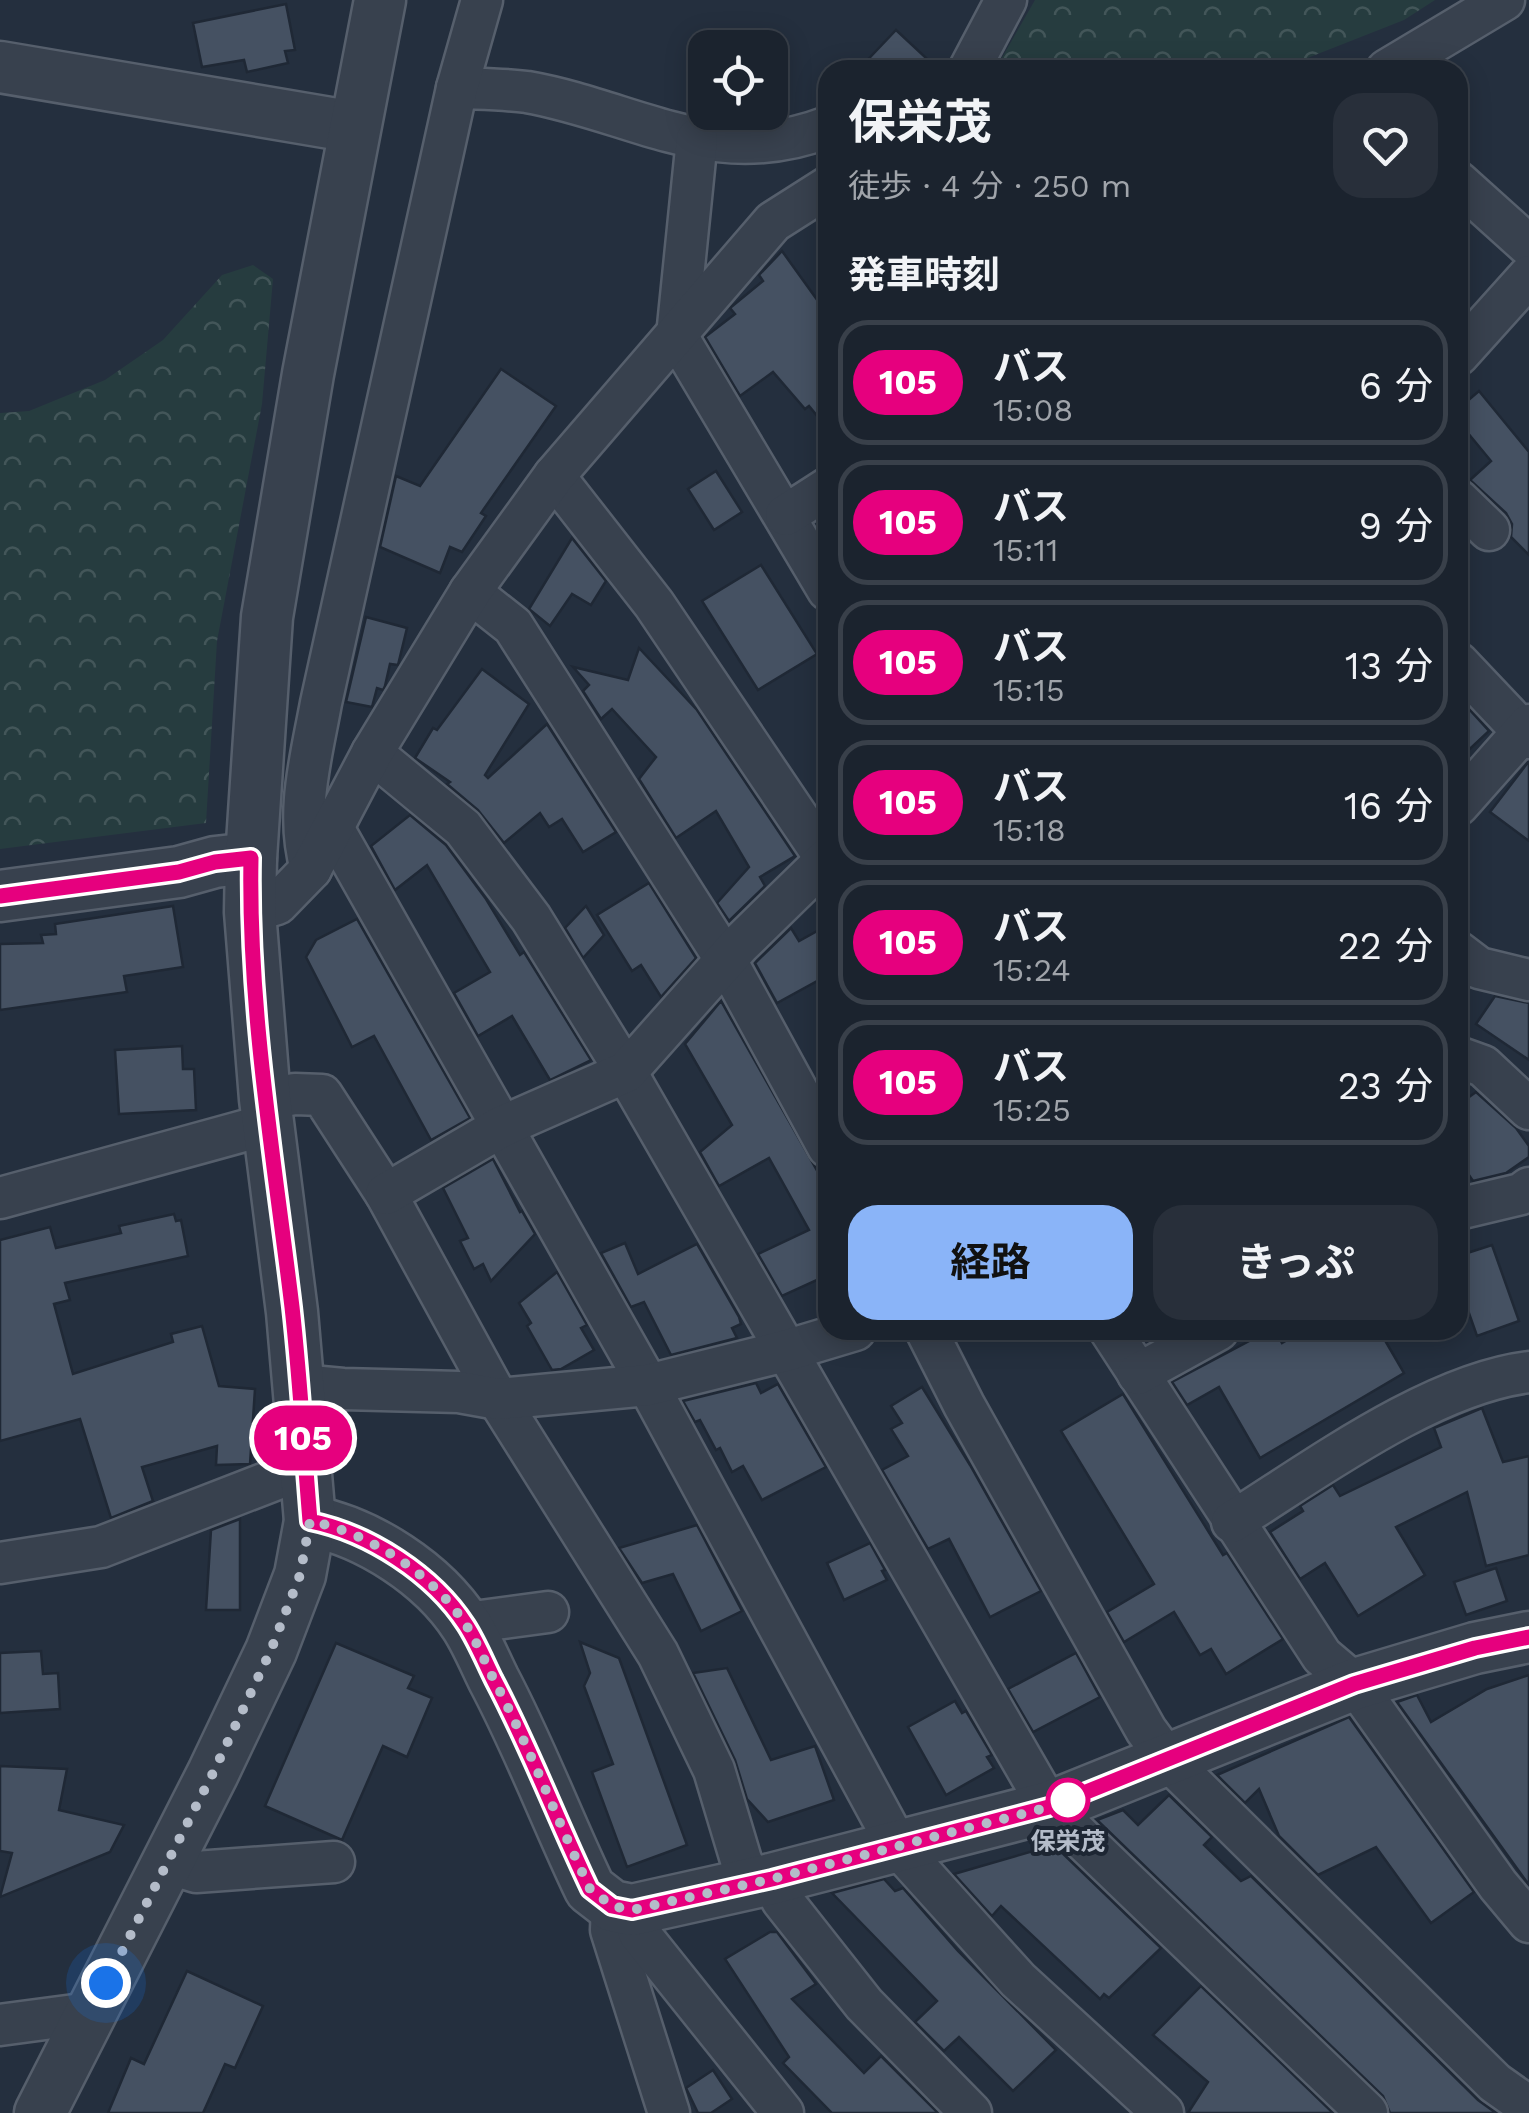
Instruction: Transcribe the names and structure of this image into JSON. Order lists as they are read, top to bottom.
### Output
{
  "places": ["保栄茂"],
  "lines": ["bus line 105"],
  "page": {
    "on_map": "105",
    "heading": [
      ["保栄茂", "徒歩 · 4 分 · 250 m"],
      "発車時刻"
    ],
    "list": [
      {
        "mark": "105",
        "name": "バス",
        "note": "15:08",
        "value": "6 分"
      },
      {
        "mark": "105",
        "name": "バス",
        "note": "15:11",
        "value": "9 分"
      },
      {
        "mark": "105",
        "name": "バス",
        "note": "15:15",
        "value": "13 分"
      },
      {
        "mark": "105",
        "name": "バス",
        "note": "15:18",
        "value": "16 分"
      },
      {
        "mark": "105",
        "name": "バス",
        "note": "15:24",
        "value": "22 分"
      },
      {
        "mark": "105",
        "name": "バス",
        "note": "15:25",
        "value": "23 分"
      }
    ],
    "buttons": ["経路", "きっぷ"]
  }
}
